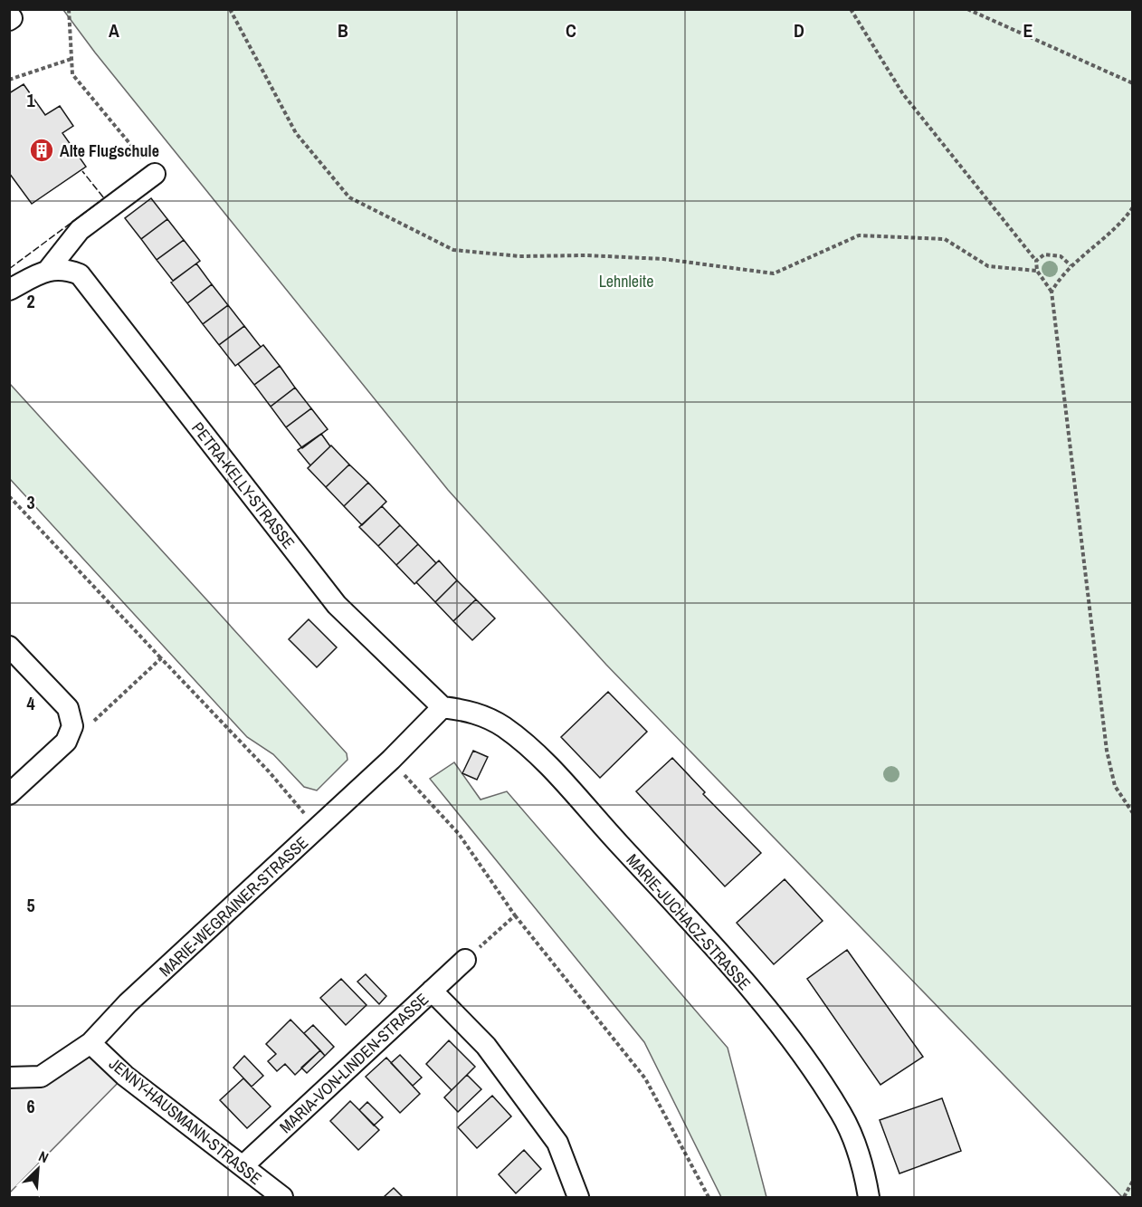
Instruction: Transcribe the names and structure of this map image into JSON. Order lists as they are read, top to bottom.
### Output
{
  "streets": {
    "street": [
      "PETRA-KELLY-STRASSE",
      "MARIE-WEGRAINER-STRASSE",
      "MARIE-JUCHACZ-STRASSE",
      "MARIA-VON-LINDEN-STRASSE",
      "JENNY-HAUSMANN-STRASSE"
    ]
  },
  "crossings": [
    ["PETRA-KELLY-STRASSE", "MARIE-WEGRAINER-STRASSE"],
    ["PETRA-KELLY-STRASSE", "MARIE-JUCHACZ-STRASSE"],
    ["MARIE-WEGRAINER-STRASSE", "MARIE-JUCHACZ-STRASSE"],
    ["MARIE-WEGRAINER-STRASSE", "JENNY-HAUSMANN-STRASSE"],
    ["MARIA-VON-LINDEN-STRASSE", "JENNY-HAUSMANN-STRASSE"]
  ],
  "parks": ["Lehnleite"],
  "places": {
    "building": ["Alte Flugschule"]
  },
  "north": "top right",
  "grid": {
    "columns": [
      "A",
      "B",
      "C",
      "D",
      "E"
    ],
    "rows": [
      "1",
      "2",
      "3",
      "4",
      "5",
      "6"
    ]
  }
}
